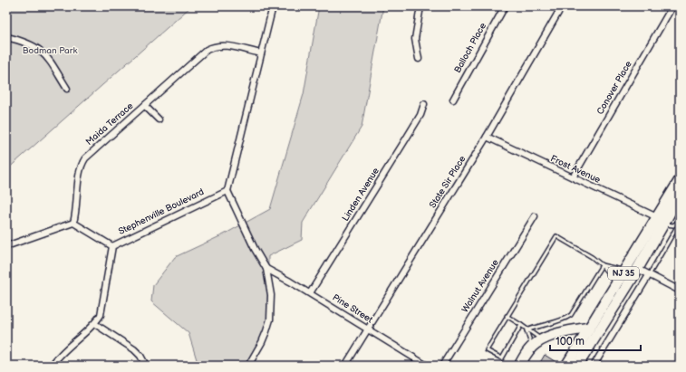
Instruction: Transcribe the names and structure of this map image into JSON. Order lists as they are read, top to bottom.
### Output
{
  "streets": {
    "highway": ["NJ 35"],
    "street": [
      "Balloch Place",
      "Conover Place",
      "Maida Terrace",
      "Frost Avenue",
      "State Sir Place",
      "Linden Avenue",
      "Stephenville Boulevard",
      "Walnut Avenue",
      "Pine Street"
    ]
  },
  "crossings": [
    ["Conover Place", "Frost Avenue"],
    ["Frost Avenue", "State Sir Place"],
    ["Frost Avenue", "NJ 35"],
    ["State Sir Place", "Pine Street"],
    ["Linden Avenue", "Pine Street"]
  ],
  "parks": ["Bodman Park"],
  "scale_bar": "100 m"
}
